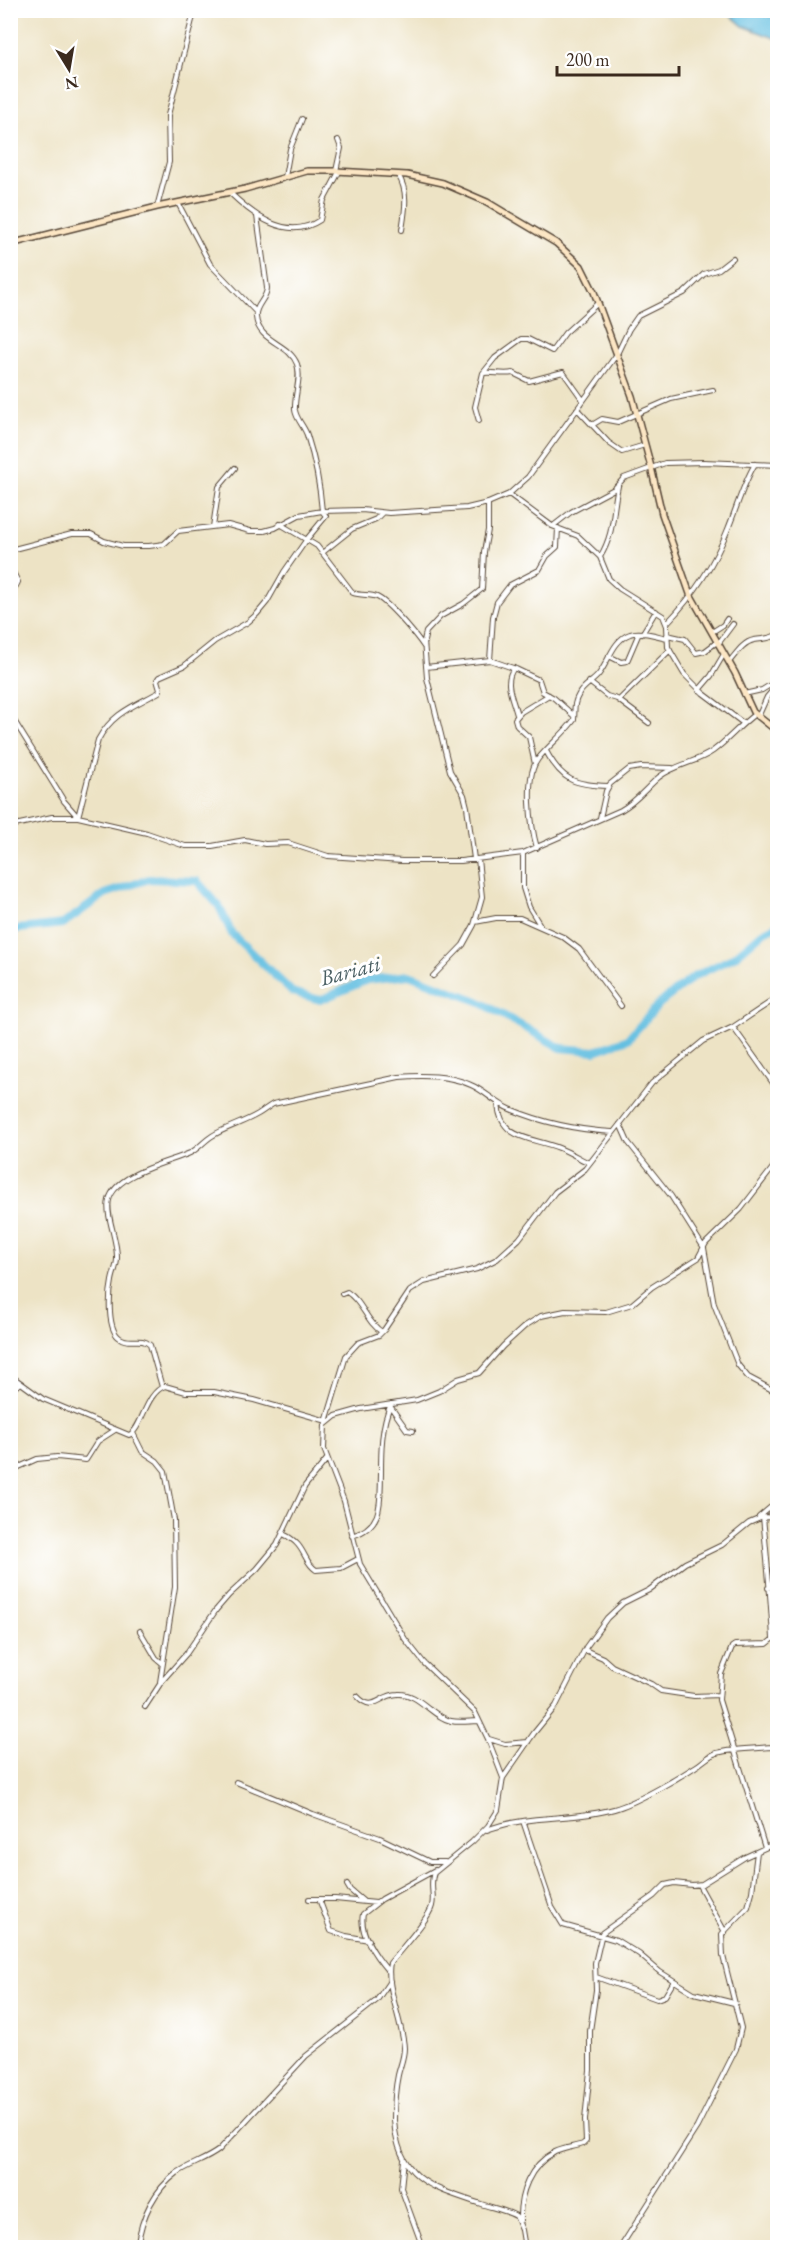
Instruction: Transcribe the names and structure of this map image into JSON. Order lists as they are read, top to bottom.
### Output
{
  "water": ["Bariati"],
  "scale_bar": "200 m",
  "north": "bottom"
}
